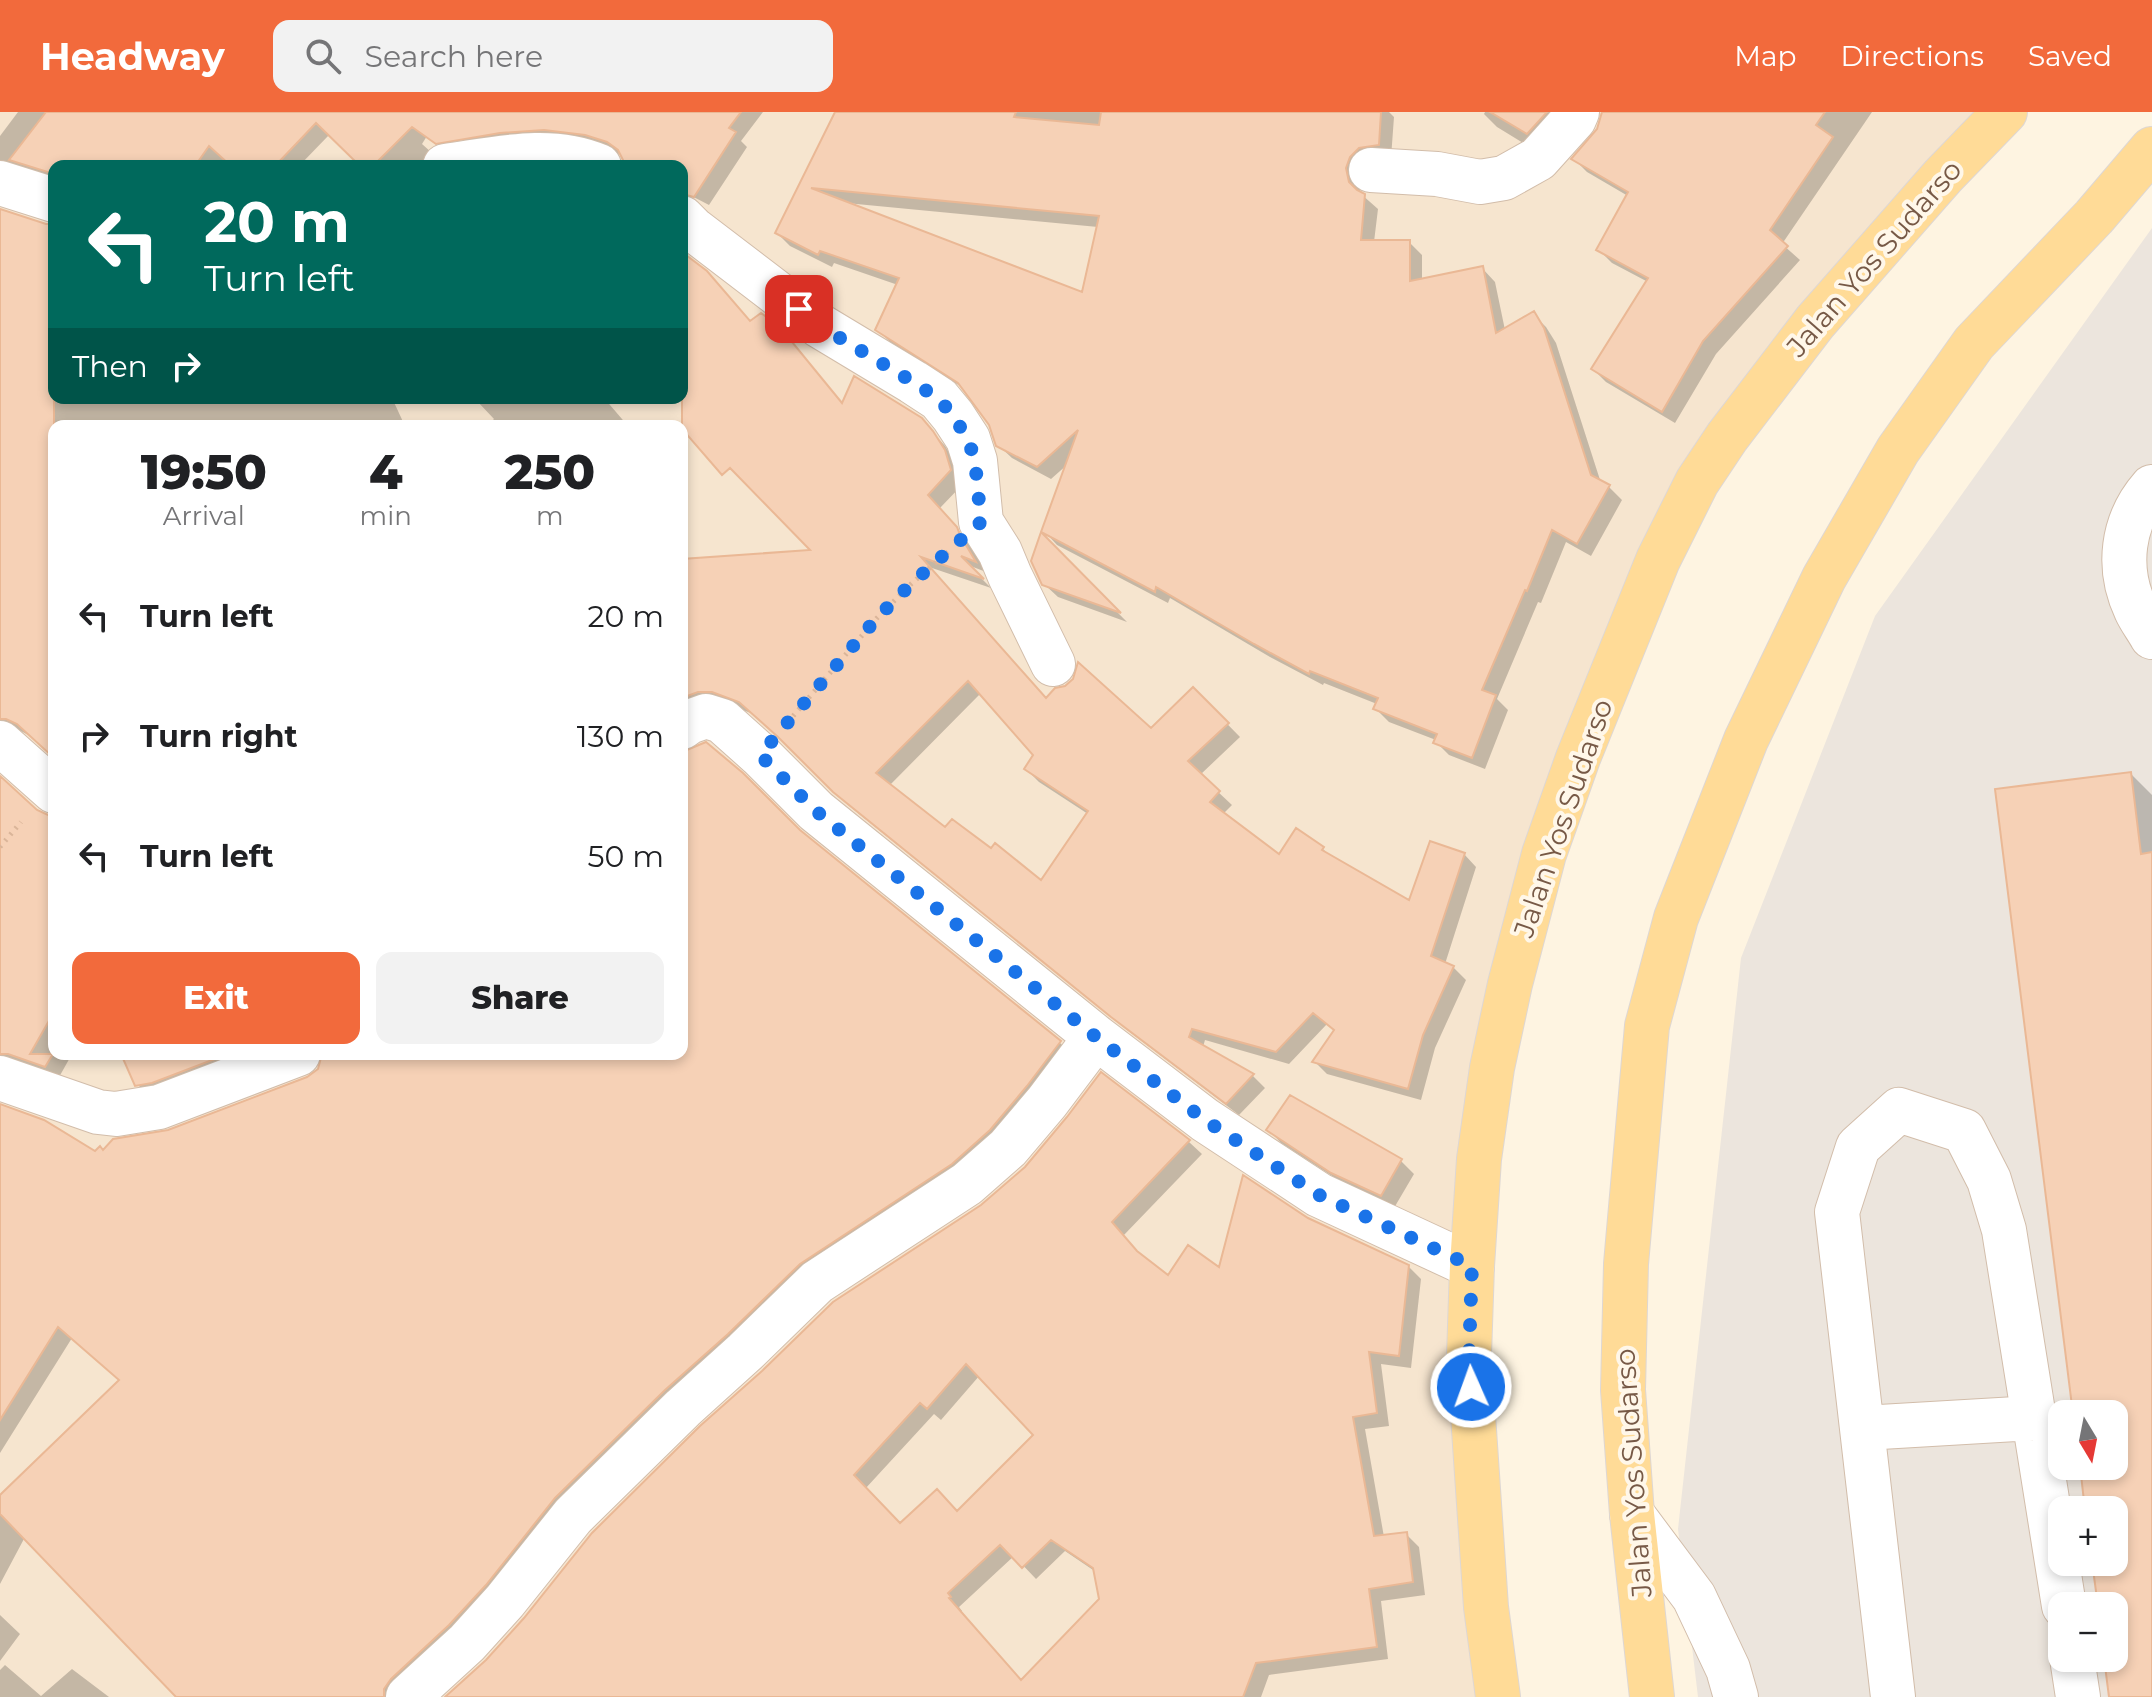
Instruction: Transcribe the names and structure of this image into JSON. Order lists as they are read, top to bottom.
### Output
{
  "streets": {
    "main road": ["Jalan Yos Sudarso"]
  },
  "north": "bottom",
  "page": {
    "header": "Headway",
    "search": "Search here",
    "nav": ["Map", "Directions", "Saved"],
    "turn": ["20 m", "Turn left"],
    "then": "Then",
    "eta": [
      "19:50",
      "Arrival",
      "4",
      "min",
      "250",
      "m"
    ],
    "list": [
      {
        "name": "Turn left",
        "value": "20 m"
      },
      {
        "name": "Turn right",
        "value": "130 m"
      },
      {
        "name": "Turn left",
        "value": "50 m"
      }
    ],
    "buttons": ["Exit", "Share"],
    "map_buttons": ["+", "−"]
  }
}
